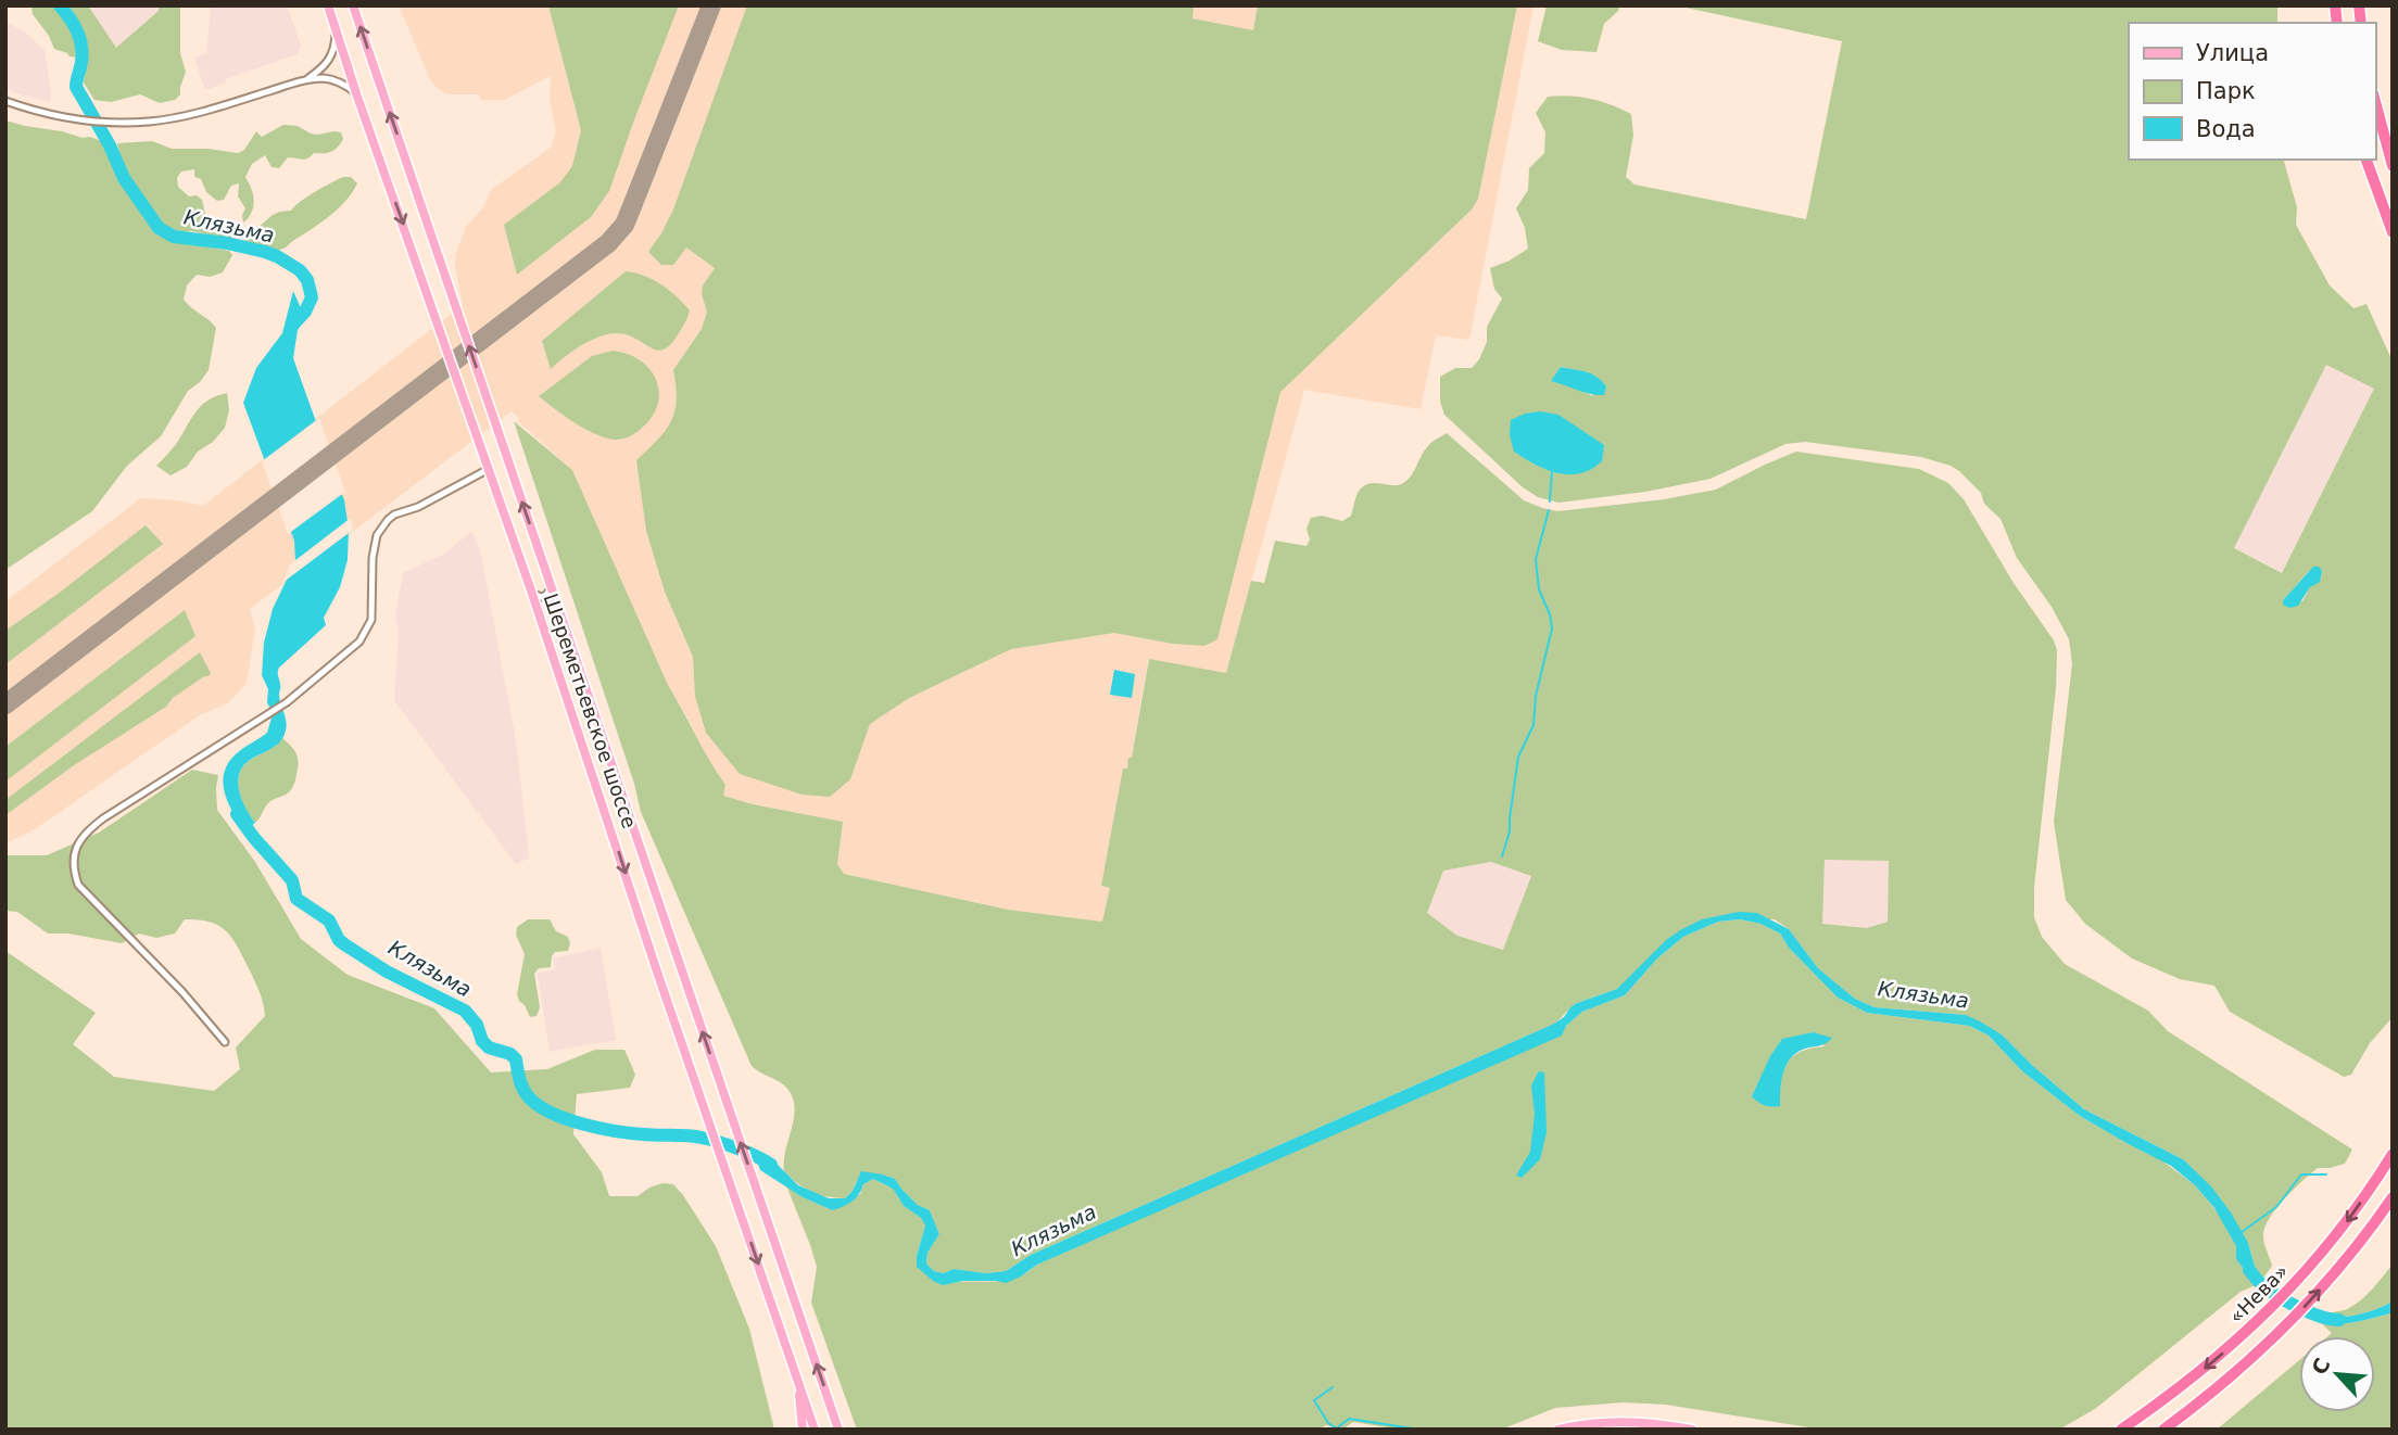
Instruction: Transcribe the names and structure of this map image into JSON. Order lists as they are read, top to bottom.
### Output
{
  "streets": {
    "highway": ["«Нева»"],
    "main road": ["Шереметьевское шоссе"]
  },
  "water": ["Клязьма"],
  "legend": ["Улица", "Парк", "Вода"],
  "north": "top left"
}
